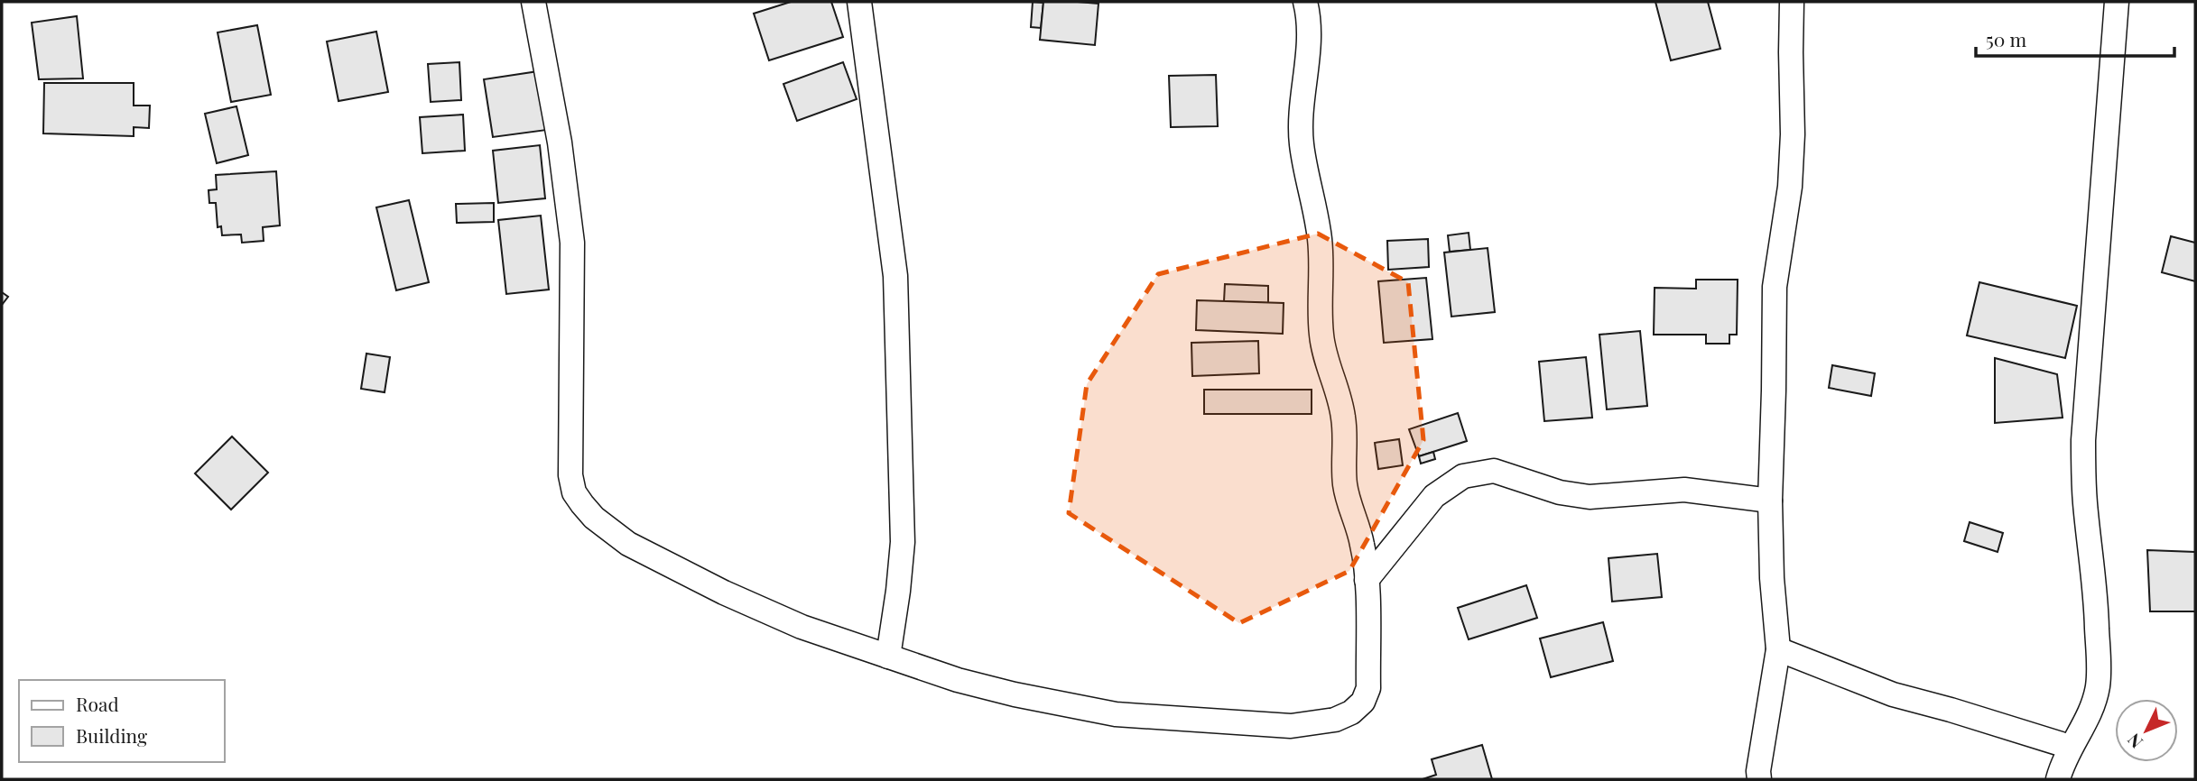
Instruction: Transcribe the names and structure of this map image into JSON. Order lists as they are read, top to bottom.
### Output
{
  "legend": ["Road", "Building"],
  "scale_bar": "50 m",
  "north": "bottom left"
}
